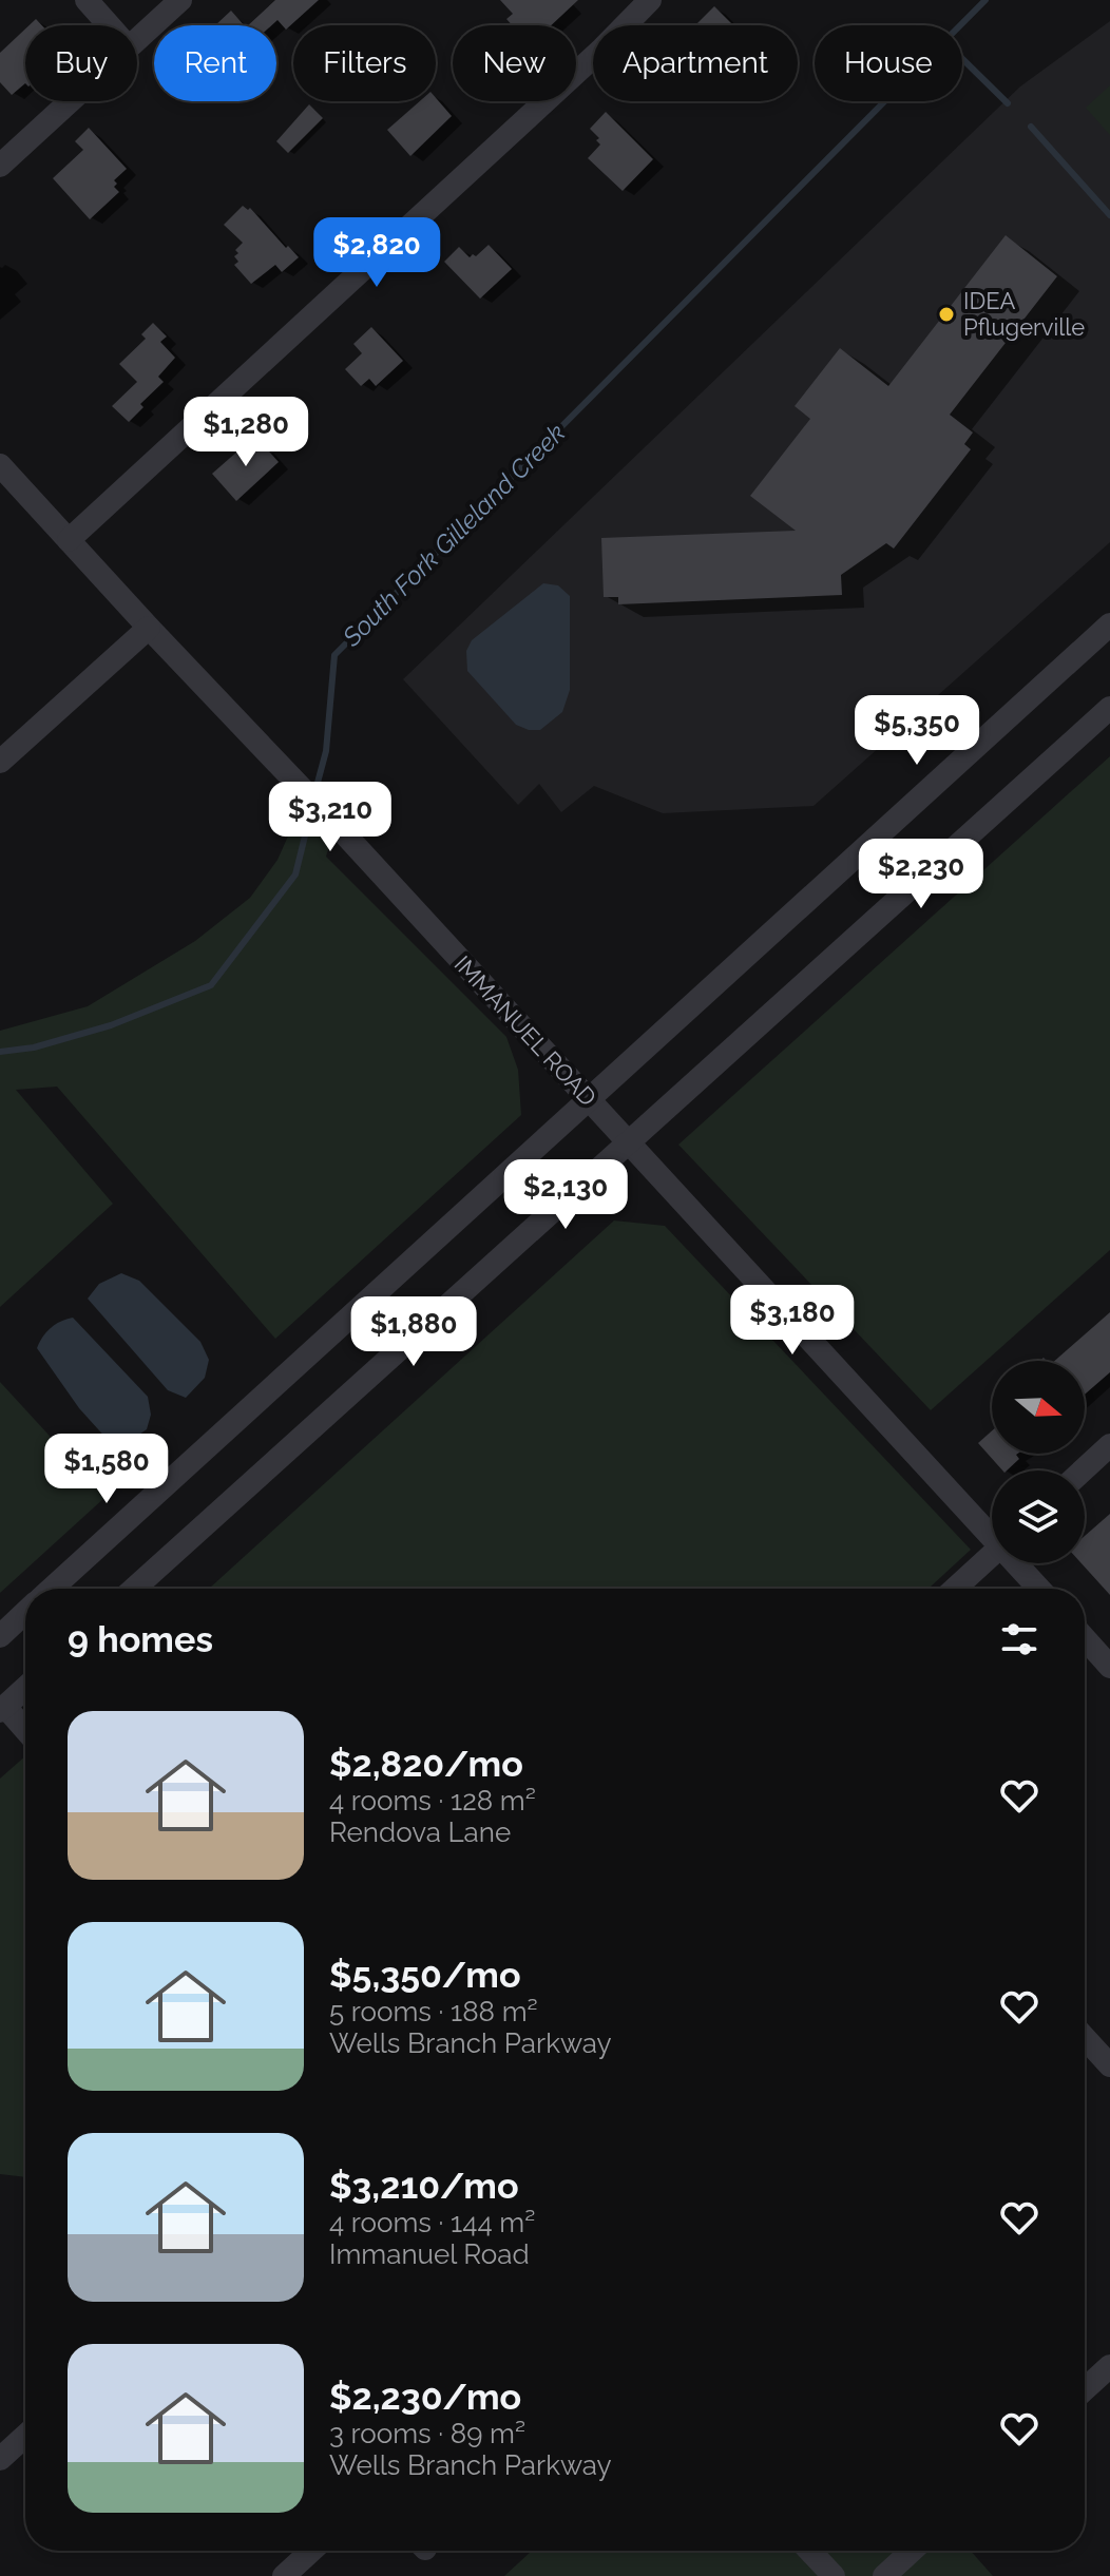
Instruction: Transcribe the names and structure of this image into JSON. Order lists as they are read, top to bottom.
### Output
{
  "streets": {
    "street": ["IMMANUEL ROAD"]
  },
  "water": ["South Fork Gilleland Creek"],
  "places": ["IDEA Pflugerville"],
  "north": "right",
  "page": {
    "chip": [
      "Buy",
      "Rent",
      "Filters",
      "New",
      "Apartment",
      "House"
    ],
    "price": [
      "$2,820",
      "$1,280",
      "$5,350",
      "$3,210",
      "$2,230",
      "$2,130",
      "$3,180",
      "$1,880",
      "$1,580"
    ],
    "heading": "9 homes",
    "list": [
      {
        "name": "$2,820/mo",
        "note": "4 rooms · 128 m² · Rendova Lane"
      },
      {
        "name": "$5,350/mo",
        "note": "5 rooms · 188 m² · Wells Branch Parkway"
      },
      {
        "name": "$3,210/mo",
        "note": "4 rooms · 144 m² · Immanuel Road"
      },
      {
        "name": "$2,230/mo",
        "note": "3 rooms · 89 m² · Wells Branch Parkway"
      }
    ]
  }
}
